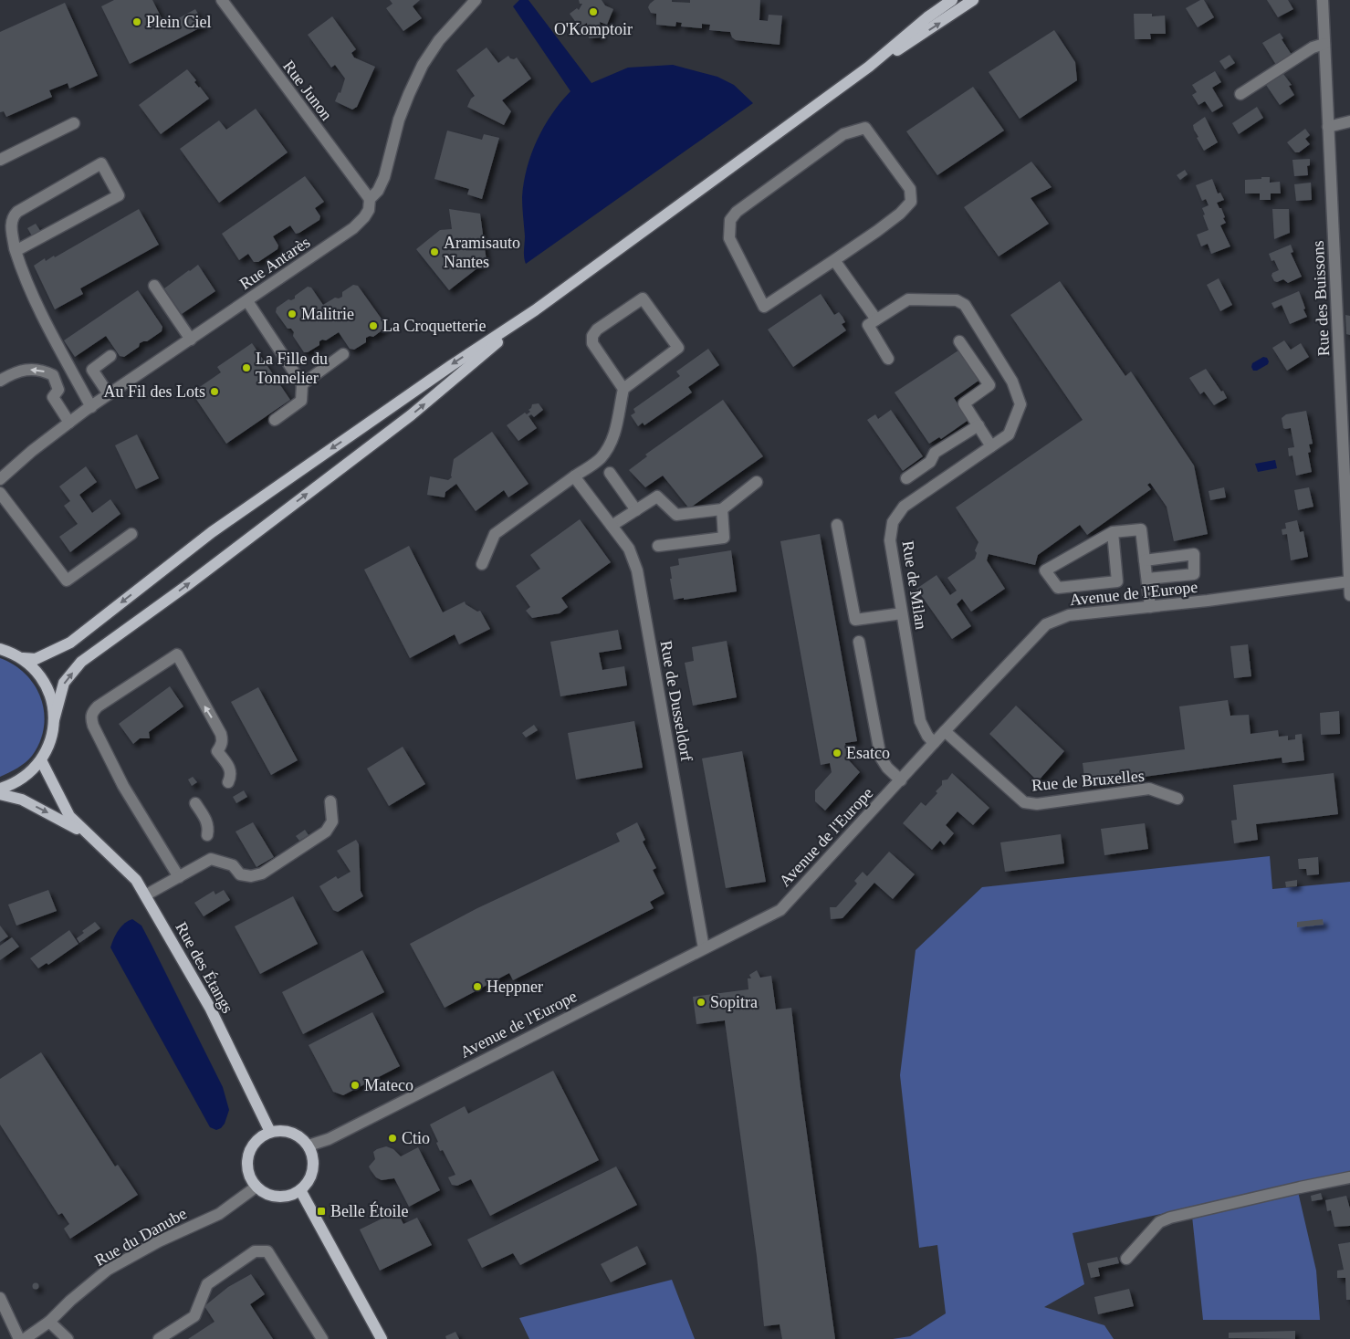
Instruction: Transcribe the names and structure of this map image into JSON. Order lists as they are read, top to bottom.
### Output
{
  "streets": {
    "main road": ["Rue des Étangs"],
    "street": [
      "Rue Junon",
      "Rue Antarès",
      "Rue des Buissons",
      "Rue de Milan",
      "Avenue de l'Europe",
      "Rue de Dusseldorf",
      "Rue de Bruxelles",
      "Rue du Danube"
    ]
  },
  "crossings": [
    ["Rue Junon", "Rue Antarès"],
    ["Rue des Buissons", "Avenue de l'Europe"],
    ["Rue de Milan", "Avenue de l'Europe"],
    ["Avenue de l'Europe", "Rue de Dusseldorf"],
    ["Avenue de l'Europe", "Rue de Bruxelles"],
    ["Avenue de l'Europe", "Rue des Étangs"],
    ["Avenue de l'Europe", "Rue du Danube"],
    ["Rue des Étangs", "Rue du Danube"]
  ],
  "places": {
    "other": [
      "O'Komptoir",
      "Plein Ciel",
      "Aramisauto Nantes",
      "Malitrie",
      "La Croquetterie",
      "La Fille du Tonnelier",
      "Au Fil des Lots",
      "Esatco",
      "Heppner",
      "Sopitra",
      "Mateco",
      "Ctio"
    ],
    "transit": ["Belle Étoile"]
  }
}
